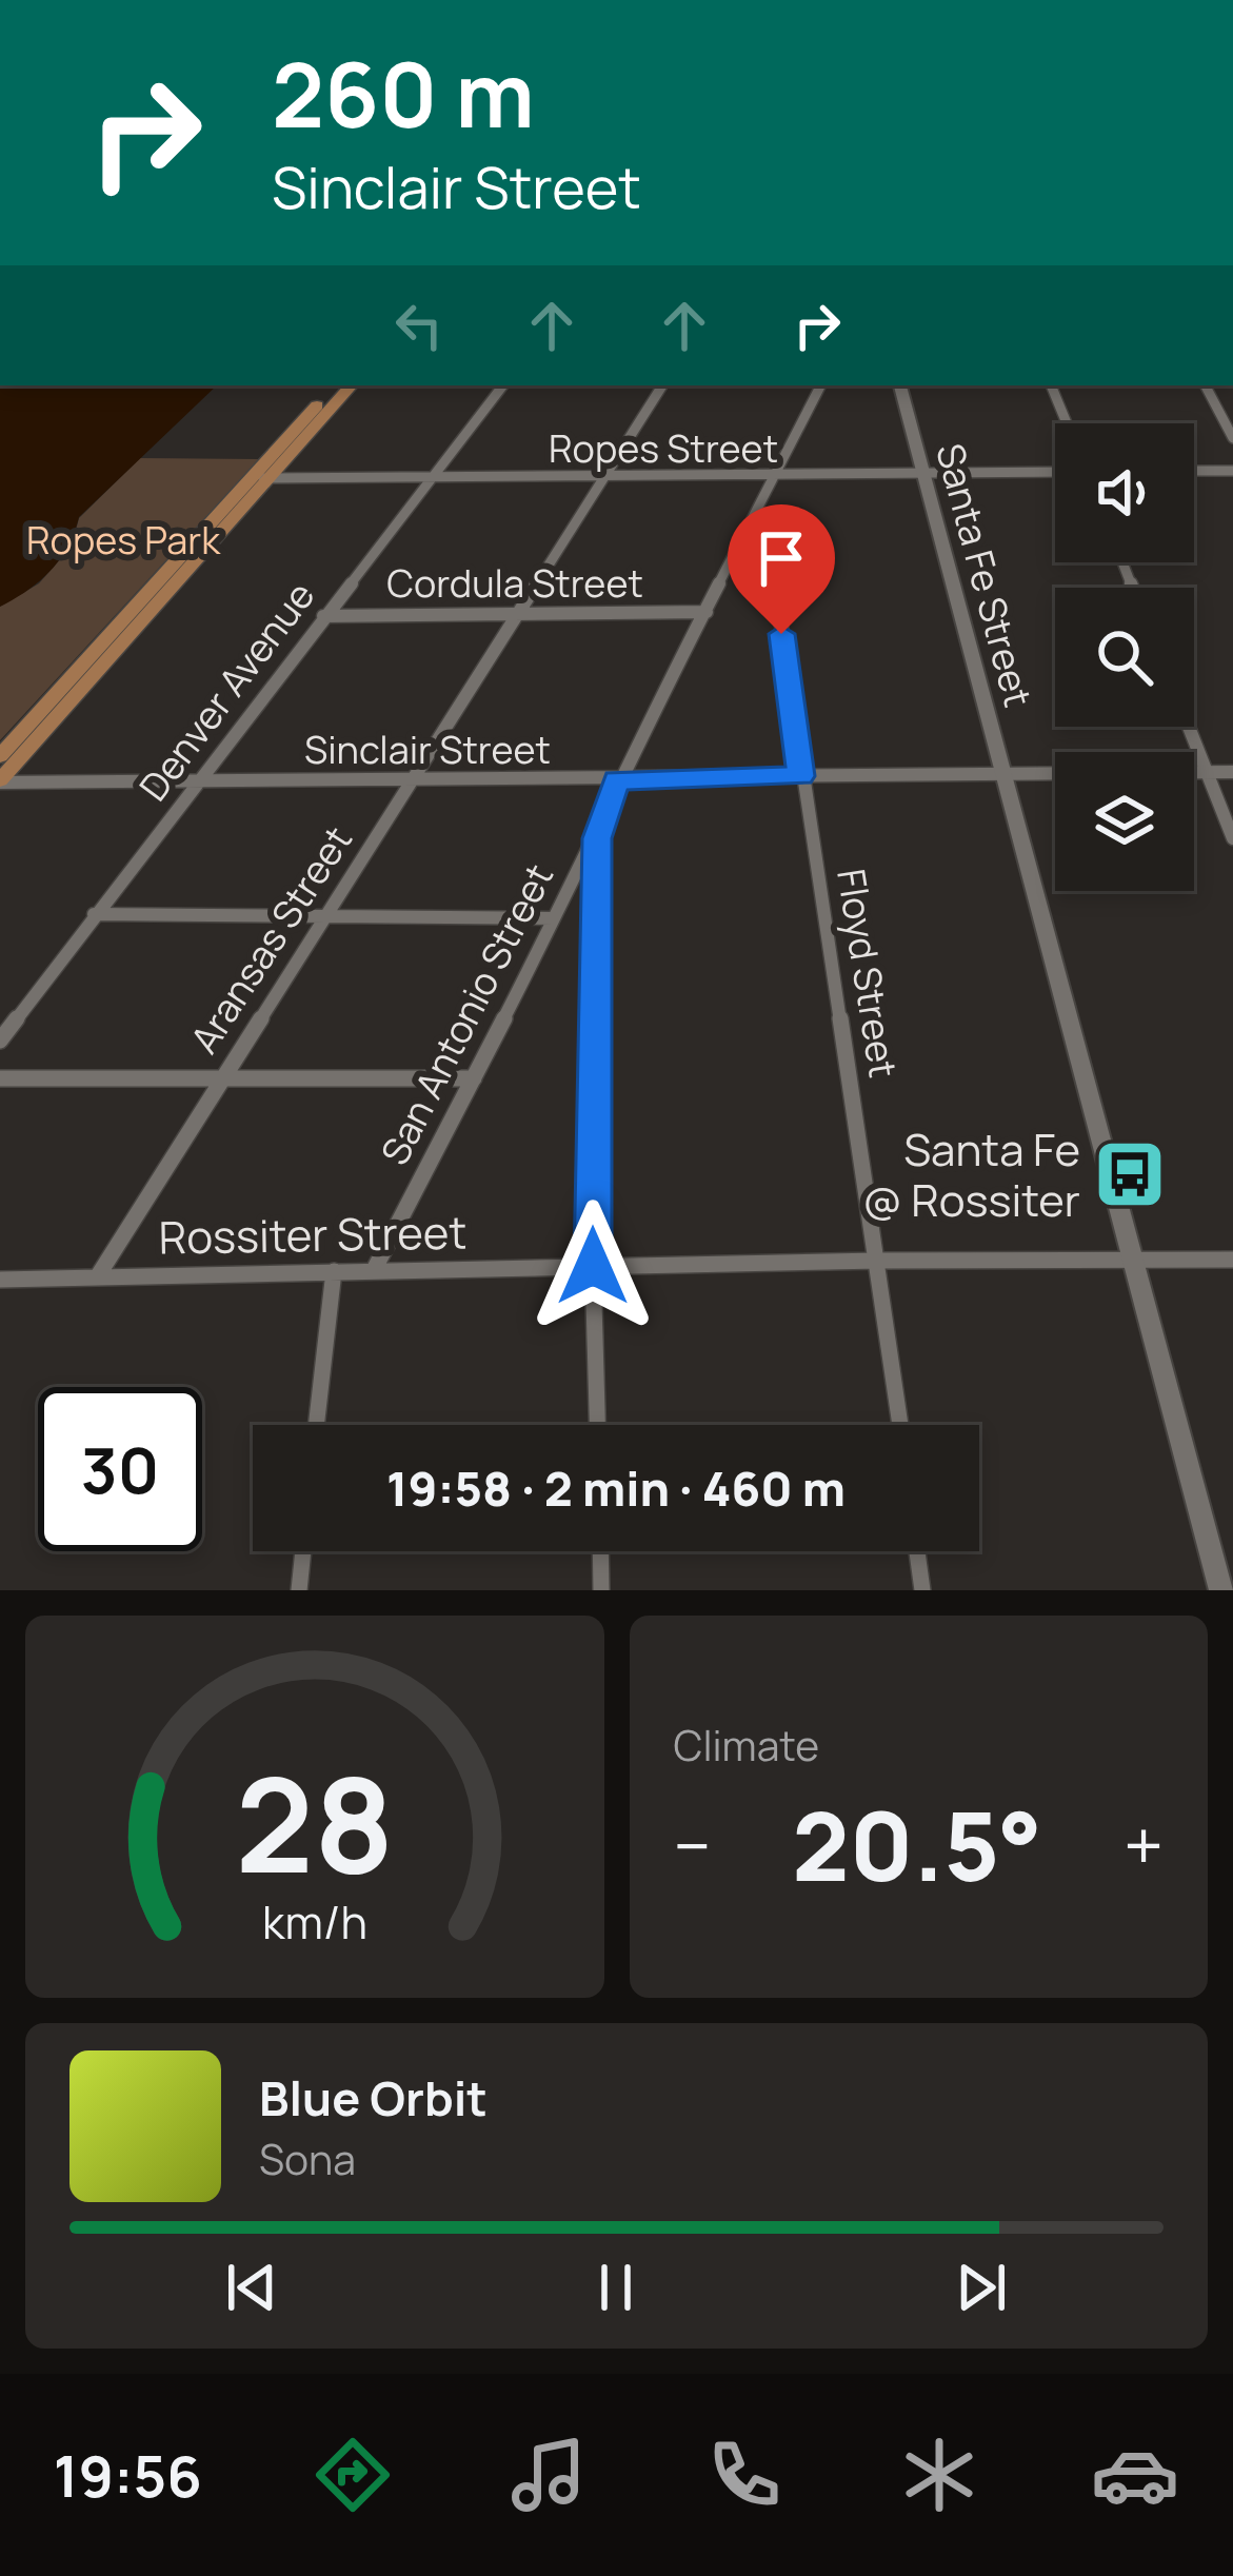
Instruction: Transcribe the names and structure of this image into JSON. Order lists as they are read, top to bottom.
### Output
{
  "streets": {
    "main road": ["Santa Fe Street"],
    "street": [
      "Ropes Street",
      "Cordula Street",
      "Denver Avenue",
      "Sinclair Street",
      "Aransas Street",
      "Floyd Street",
      "San Antonio Street",
      "Rossiter Street"
    ]
  },
  "crossings": [
    ["Ropes Street", "Santa Fe Street"],
    ["Ropes Street", "Denver Avenue"],
    ["Ropes Street", "Aransas Street"],
    ["Ropes Street", "San Antonio Street"],
    ["Santa Fe Street", "Sinclair Street"],
    ["Santa Fe Street", "Rossiter Street"],
    ["Cordula Street", "Denver Avenue"],
    ["Cordula Street", "Aransas Street"],
    ["Cordula Street", "San Antonio Street"],
    ["Denver Avenue", "Sinclair Street"],
    ["Sinclair Street", "Aransas Street"],
    ["Sinclair Street", "Floyd Street"],
    ["Sinclair Street", "San Antonio Street"],
    ["Aransas Street", "Rossiter Street"],
    ["Floyd Street", "San Antonio Street"],
    ["Floyd Street", "Rossiter Street"],
    ["San Antonio Street", "Rossiter Street"]
  ],
  "parks": ["Ropes Park"],
  "places": {
    "bus stop": ["Santa Fe @ Rossiter"]
  },
  "page": {
    "turn": ["260 m", "Sinclair Street"],
    "limit": "30",
    "trip": "19:58 · 2 min · 460 m",
    "tile": "Climate",
    "heat": ["−", "20.5°", "+"],
    "song": ["Blue Orbit", "Sona"],
    "tabs": "19:56",
    "gauge": ["28", "km/h"]
  }
}
